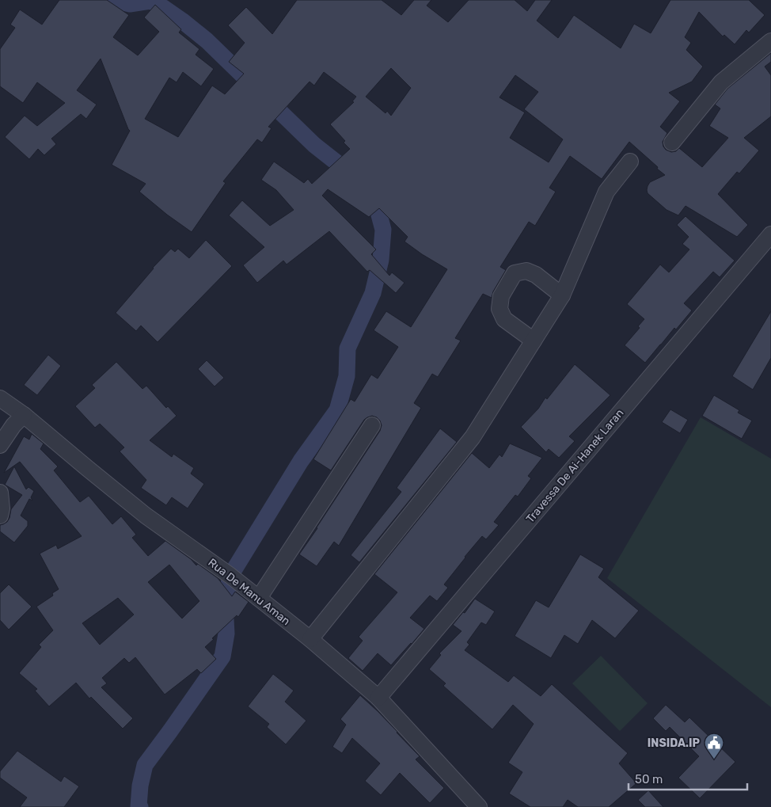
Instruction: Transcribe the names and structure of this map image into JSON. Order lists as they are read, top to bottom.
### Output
{
  "streets": {
    "street": ["Travessa De Ai-Hanek Laran", "Rua De Manu Aman"]
  },
  "crossings": [
    ["Travessa De Ai-Hanek Laran", "Rua De Manu Aman"]
  ],
  "places": {
    "public building": ["INSIDA.IP"]
  },
  "scale_bar": "50 m"
}
